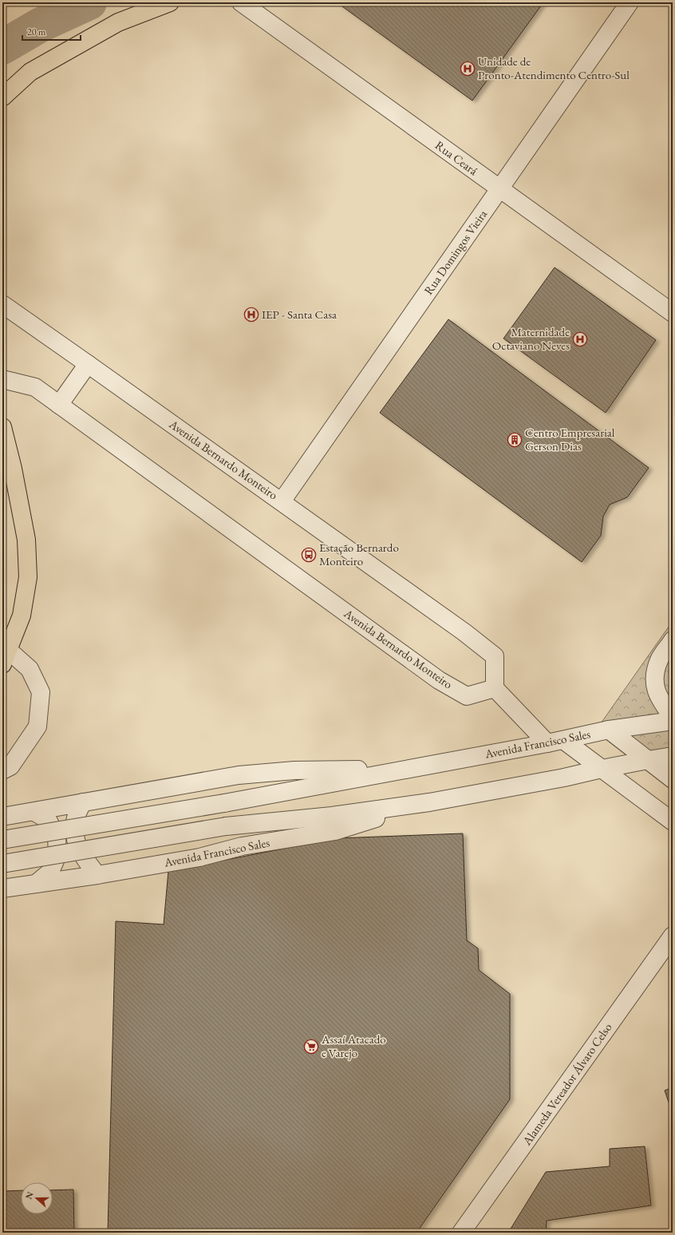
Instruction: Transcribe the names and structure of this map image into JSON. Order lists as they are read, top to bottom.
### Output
{
  "streets": {
    "street": [
      "Rua Ceará",
      "Rua Domingos Vieira",
      "Avenida Bernardo Monteiro",
      "Avenida Francisco Sales",
      "Alameda Vereador Álvaro Celso"
    ]
  },
  "crossings": [
    ["Rua Ceará", "Rua Domingos Vieira"],
    ["Rua Domingos Vieira", "Avenida Bernardo Monteiro"]
  ],
  "places": {
    "hospital": ["Unidade de Pronto-Atendimento Centro-Sul", "IEP - Santa Casa", "Maternidade Octaviano Neves"],
    "building": ["Centro Empresarial Gerson Dias"],
    "bus stop": ["Estação Bernardo Monteiro"],
    "supermarket": ["Assaí Atacado e Varejo"]
  },
  "scale_bar": "20 m",
  "north": "left"
}
